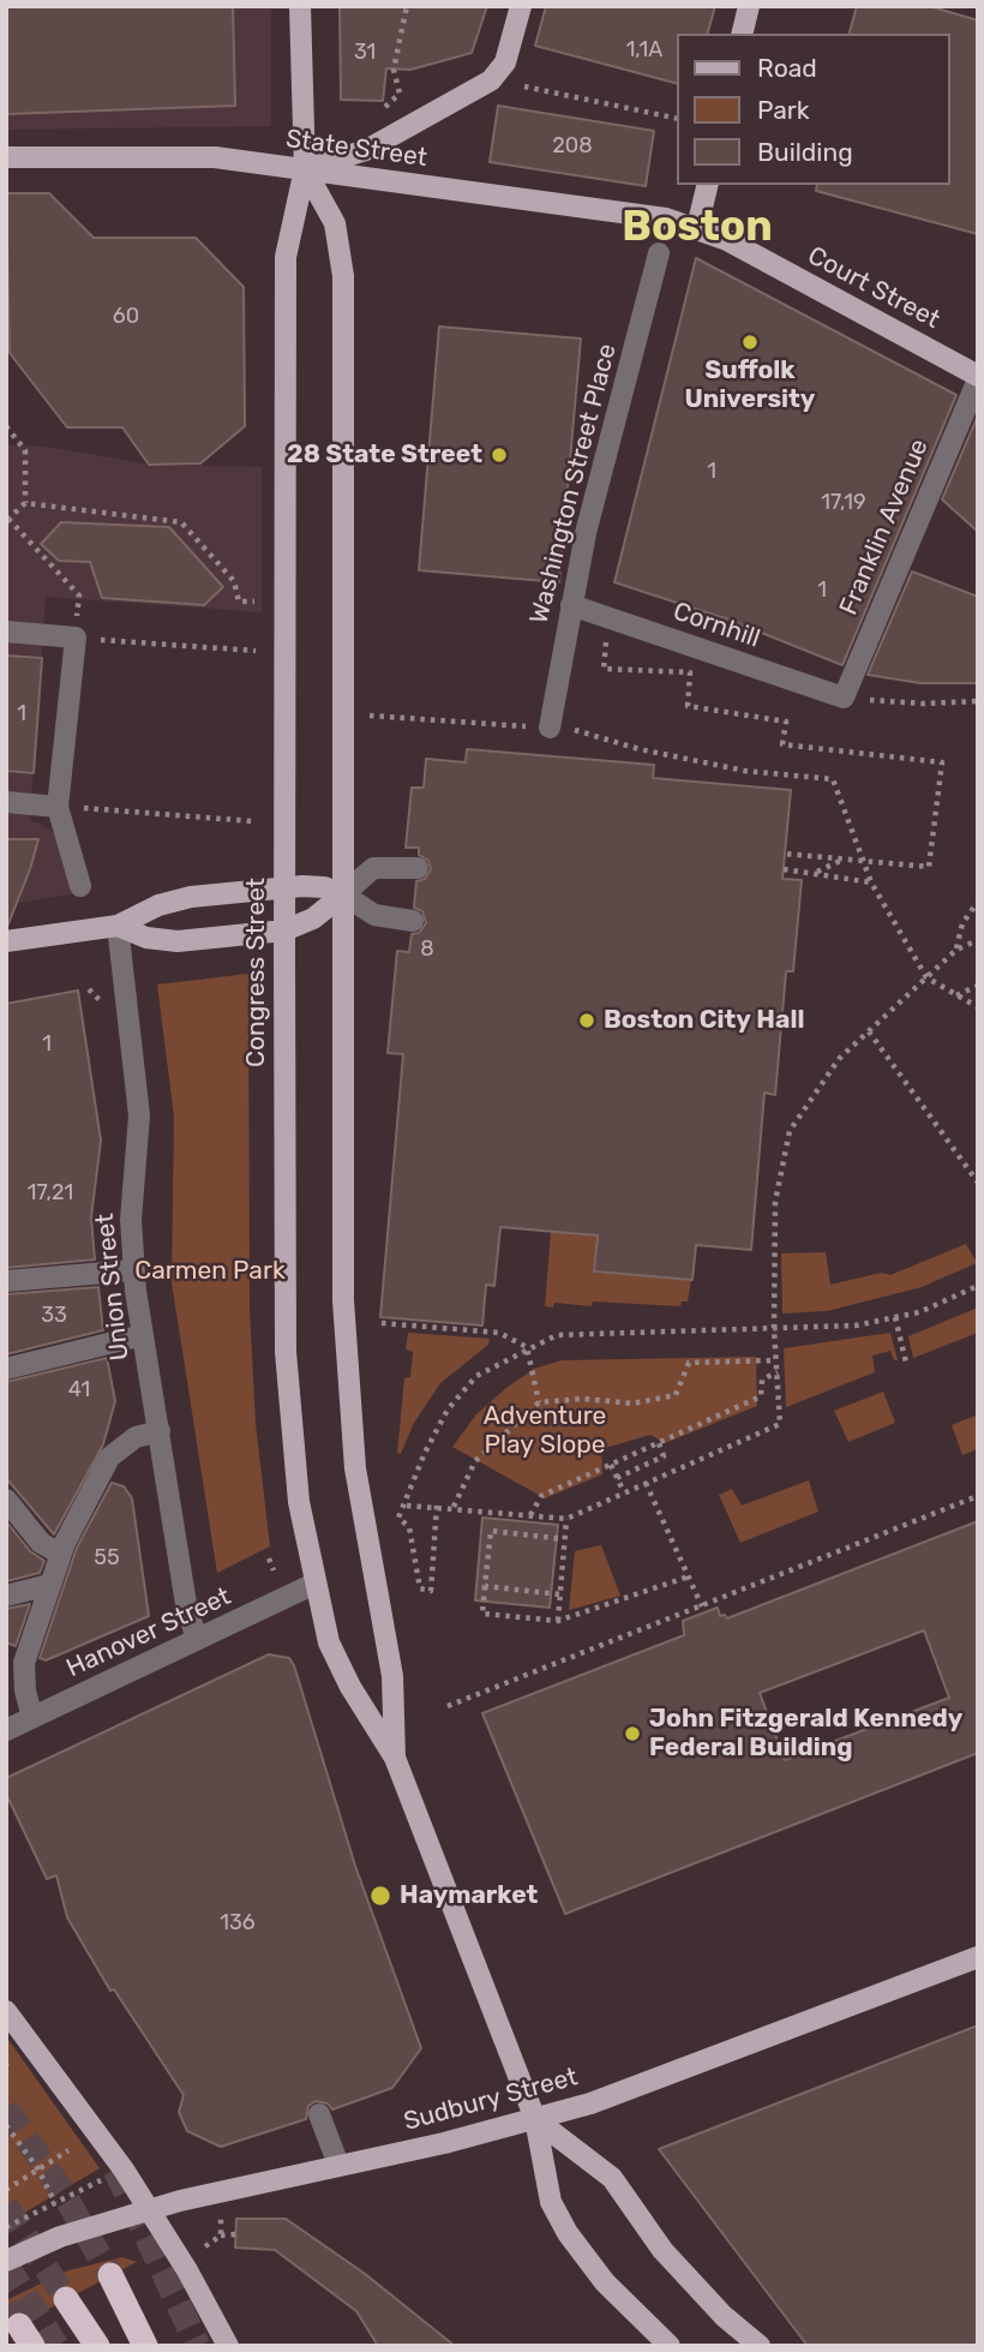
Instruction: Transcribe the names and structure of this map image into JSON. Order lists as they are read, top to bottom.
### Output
{
  "streets": {
    "main road": [
      "State Street",
      "Court Street",
      "Congress Street",
      "Sudbury Street"
    ],
    "street": [
      "Washington Street Place",
      "Franklin Avenue",
      "Cornhill",
      "Union Street",
      "Hanover Street"
    ]
  },
  "crossings": [
    ["State Street", "Court Street"],
    ["State Street", "Congress Street"],
    ["Court Street", "Franklin Avenue"],
    ["Washington Street Place", "Cornhill"],
    ["Franklin Avenue", "Cornhill"],
    ["Congress Street", "Hanover Street"],
    ["Congress Street", "Sudbury Street"],
    ["Union Street", "Hanover Street"]
  ],
  "districts": ["Boston"],
  "parks": ["Carmen Park", "Adventure Play Slope"],
  "places": [
    "Suffolk University",
    "28 State Street",
    "Boston City Hall",
    "John Fitzgerald Kennedy Federal Building",
    "Haymarket"
  ],
  "house_numbers": [
    "1,1A",
    "31",
    "208",
    "60",
    "1",
    "17,19",
    "1",
    "1",
    "8",
    "1",
    "17,21",
    "33",
    "41",
    "55",
    "136"
  ],
  "legend": ["Road", "Park", "Building"]
}
